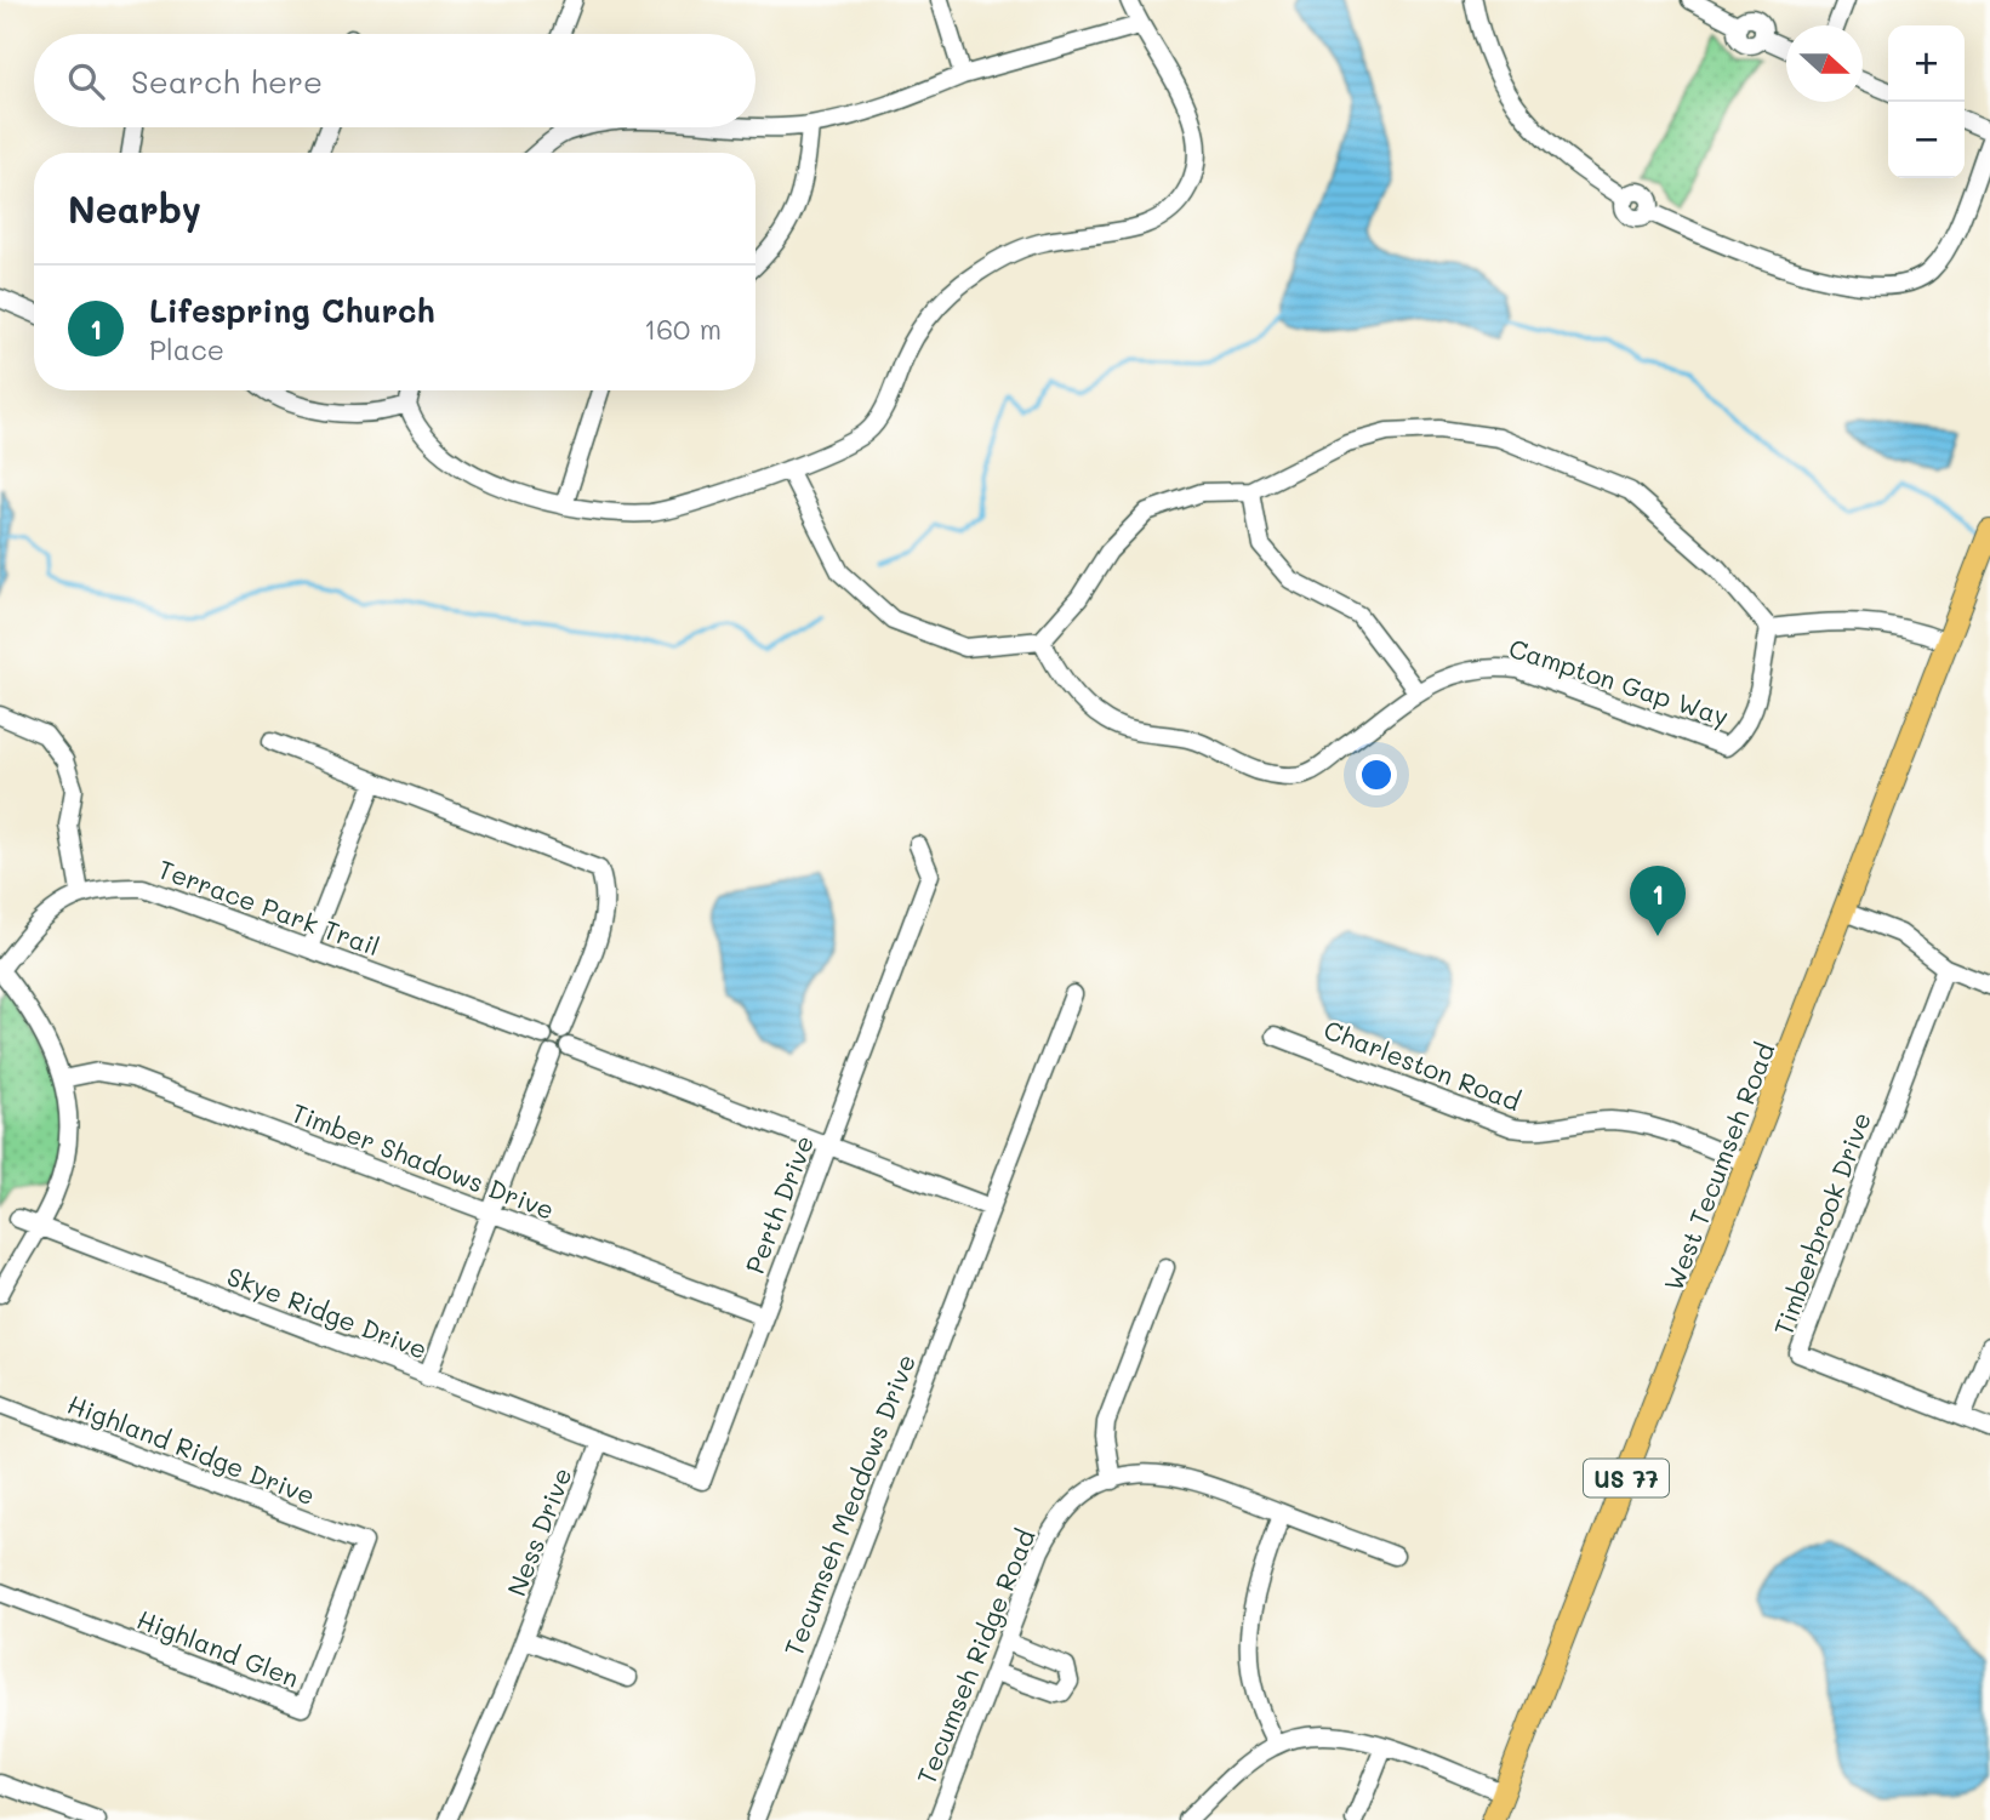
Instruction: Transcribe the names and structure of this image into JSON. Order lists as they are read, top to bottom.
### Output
{
  "streets": {
    "main road": ["West Tecumseh Road", "US 77"],
    "street": [
      "Campton Gap Way",
      "Terrace Park Trail",
      "Charleston Road",
      "Timber Shadows Drive",
      "Perth Drive",
      "Timberbrook Drive",
      "Skye Ridge Drive",
      "Highland Ridge Drive",
      "Tecumseh Meadows Drive",
      "Ness Drive",
      "Highland Glen",
      "Tecumseh Ridge Road"
    ]
  },
  "crossings": [
    ["Charleston Road", "West Tecumseh Road"],
    ["Timber Shadows Drive", "Perth Drive"],
    ["Perth Drive", "Skye Ridge Drive"],
    ["Perth Drive", "Ness Drive"],
    ["Skye Ridge Drive", "Ness Drive"],
    ["Highland Ridge Drive", "Highland Glen"]
  ],
  "north": "right",
  "page": {
    "map_buttons": ["+", "−"],
    "search": "Search here",
    "heading": "Nearby",
    "list": [
      {
        "mark": "1",
        "name": "Lifespring Church",
        "note": "Place",
        "value": "160 m"
      }
    ],
    "pins": "1"
  }
}
